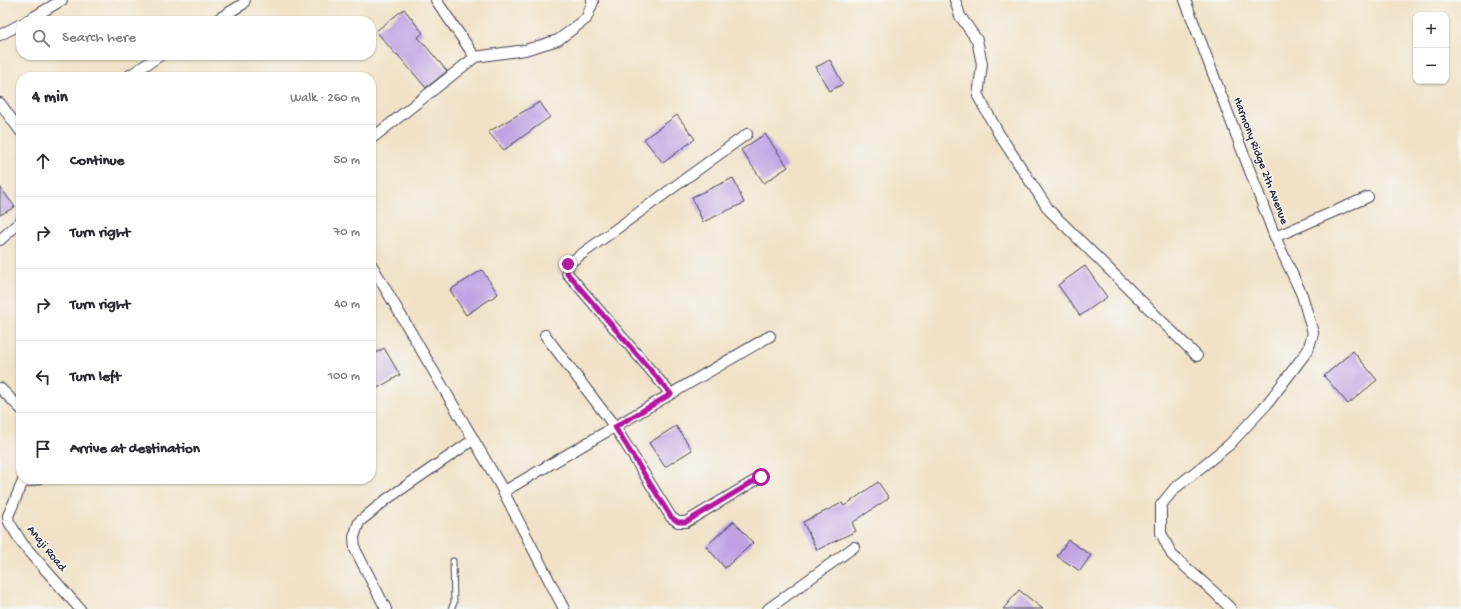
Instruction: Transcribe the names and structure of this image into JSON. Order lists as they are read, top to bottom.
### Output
{
  "streets": {
    "street": ["Harmony Ridge 2th Avenue", "Anaji Road"]
  },
  "page": {
    "map_buttons": ["+", "−"],
    "search": "Search here",
    "heading": ["4 min", "Walk · 260 m"],
    "list": [
      ["Continue", "50 m"],
      ["Turn right", "70 m"],
      ["Turn right", "40 m"],
      ["Turn left", "100 m"],
      "Arrive at destination"
    ]
  }
}
